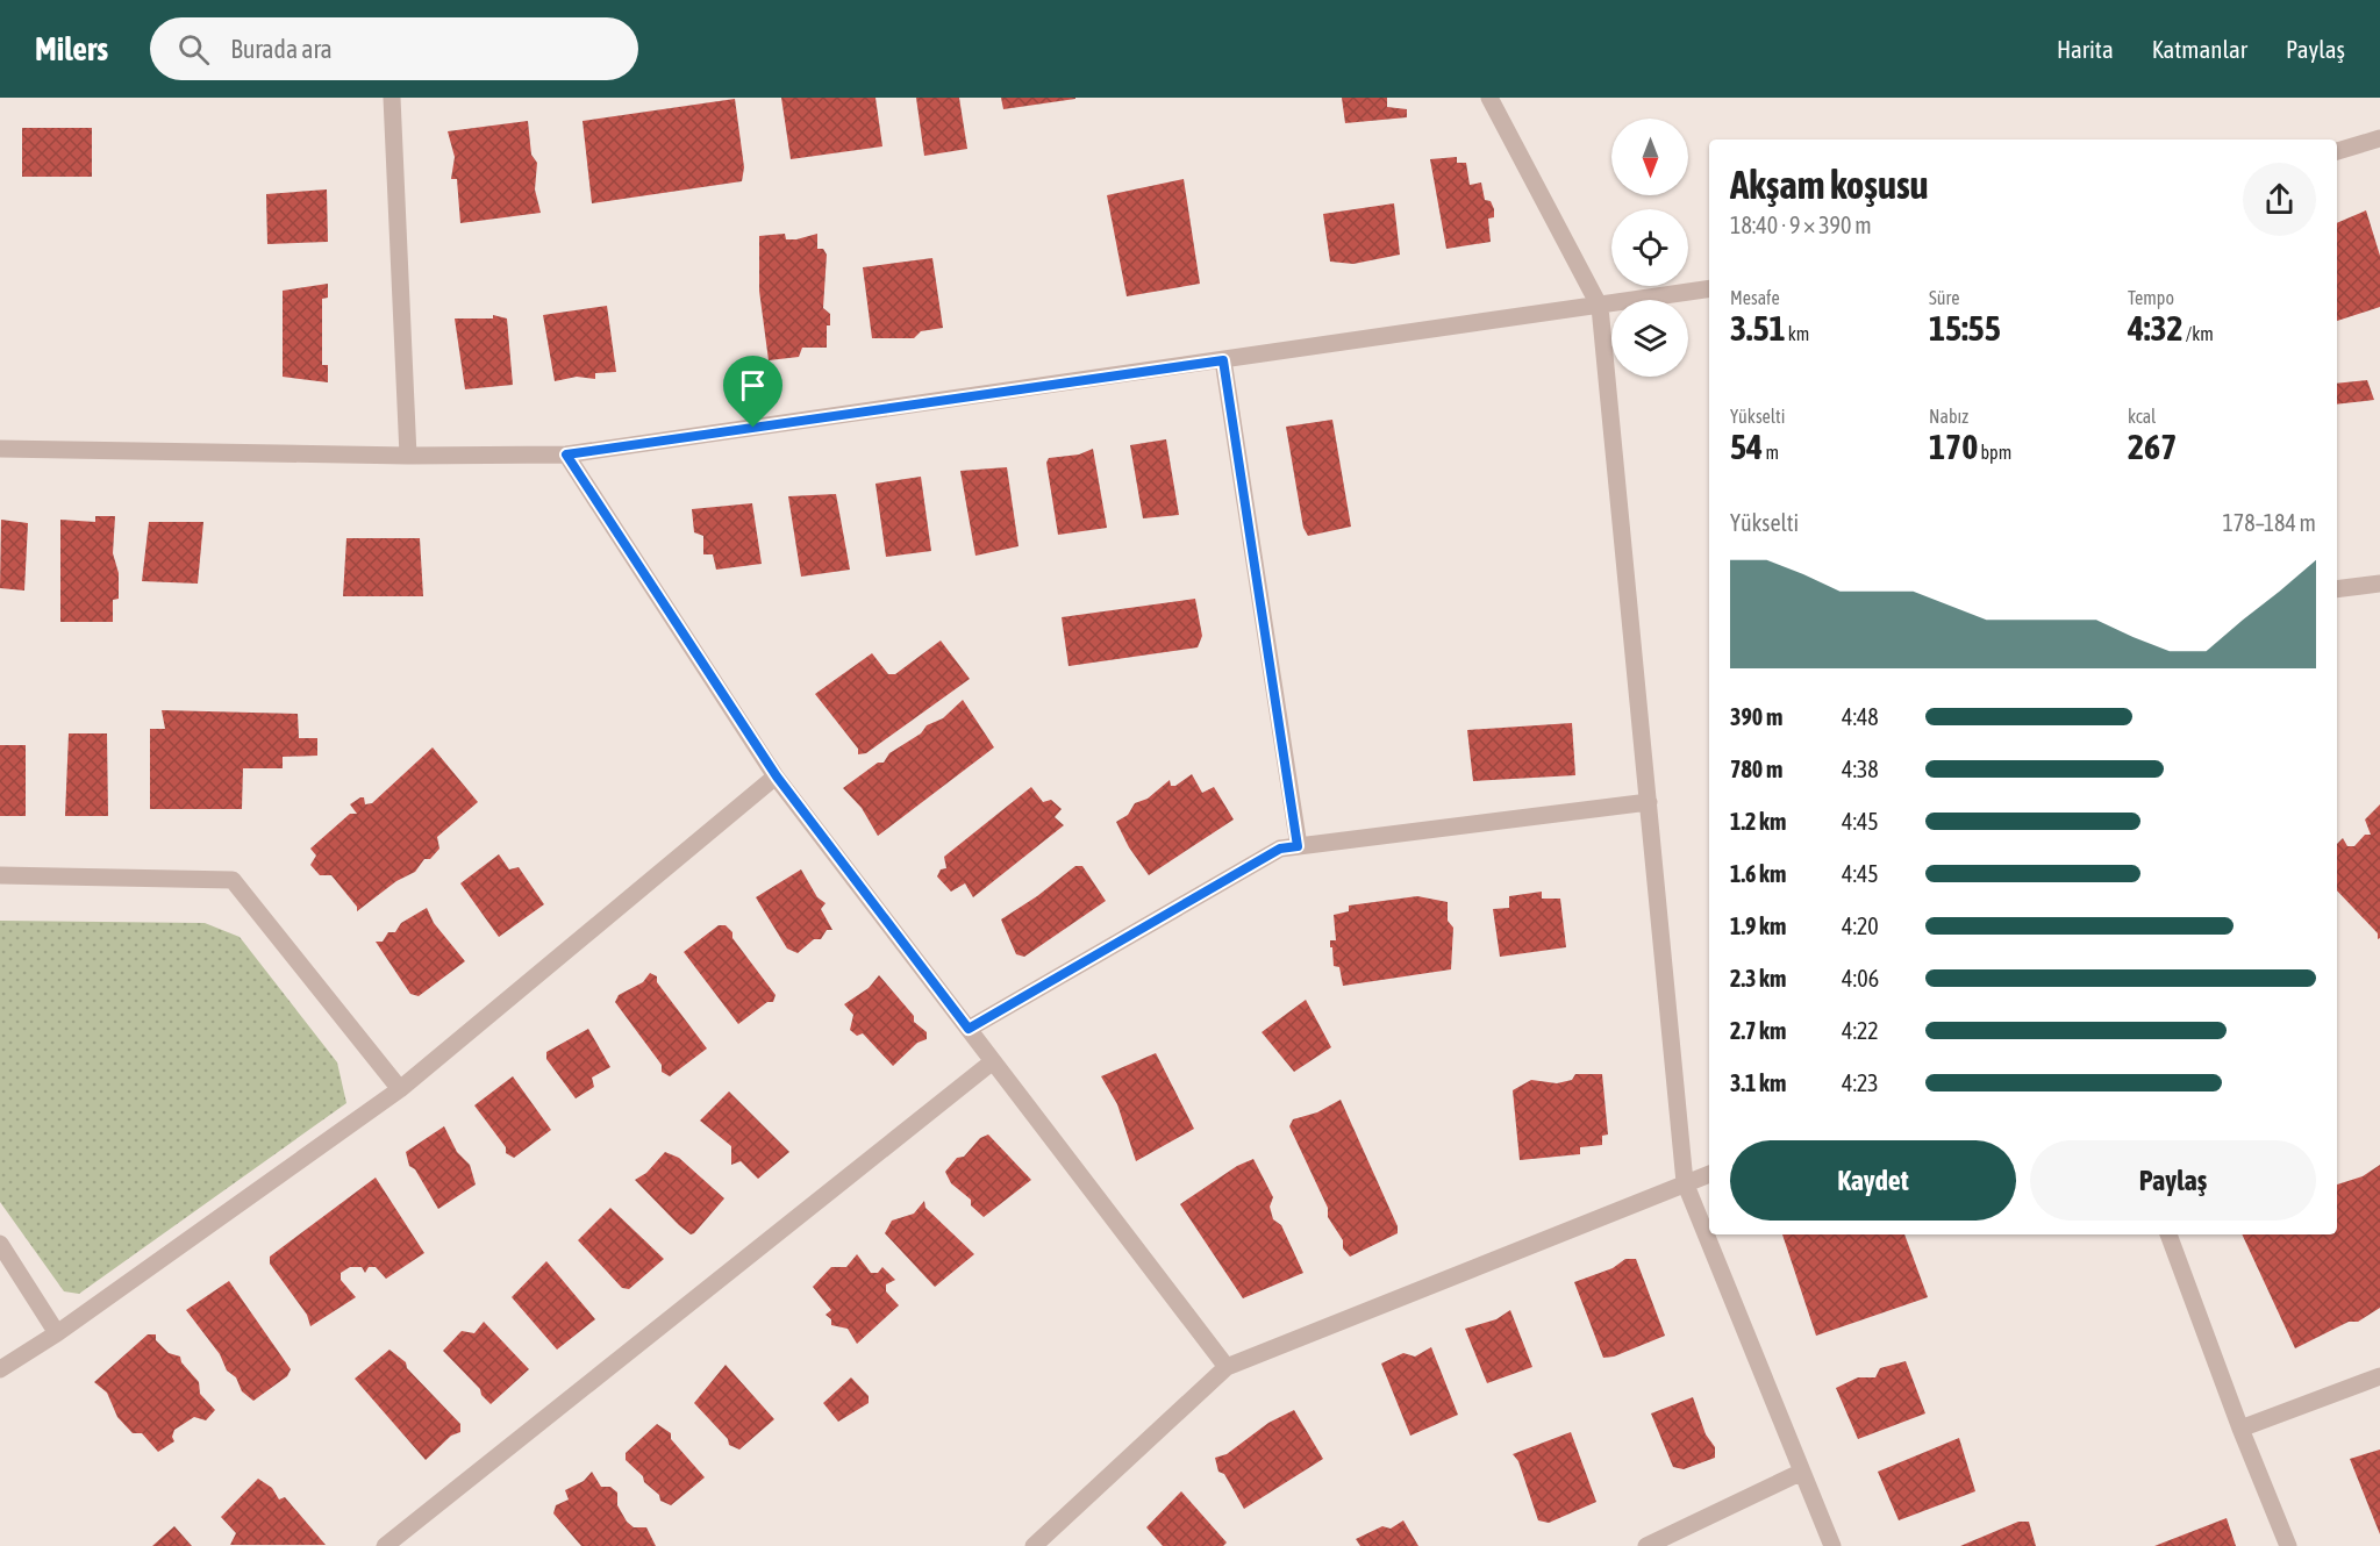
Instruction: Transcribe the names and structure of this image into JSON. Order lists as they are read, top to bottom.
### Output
{
  "north": "bottom",
  "page": {
    "header": "Milers",
    "search": "Burada ara",
    "nav": ["Harita", "Katmanlar", "Paylaş"],
    "heading": ["Akşam koşusu", "18:40 · 9 × 390 m"],
    "stats": [
      ["Mesafe", "3.51 km"],
      ["Süre", "15:55"],
      ["Tempo", "4:32 /km"],
      ["Yükselti", "54 m"],
      ["Nabız", "170 bpm"],
      ["kcal", "267"]
    ],
    "chart": ["Yükselti", "178–184 m"],
    "list": [
      {
        "name": "390 m",
        "note": "4:48"
      },
      {
        "name": "780 m",
        "note": "4:38"
      },
      {
        "name": "1.2 km",
        "note": "4:45"
      },
      {
        "name": "1.6 km",
        "note": "4:45"
      },
      {
        "name": "1.9 km",
        "note": "4:20"
      },
      {
        "name": "2.3 km",
        "note": "4:06"
      },
      {
        "name": "2.7 km",
        "note": "4:22"
      },
      {
        "name": "3.1 km",
        "note": "4:23"
      }
    ],
    "buttons": ["Kaydet", "Paylaş"]
  }
}
